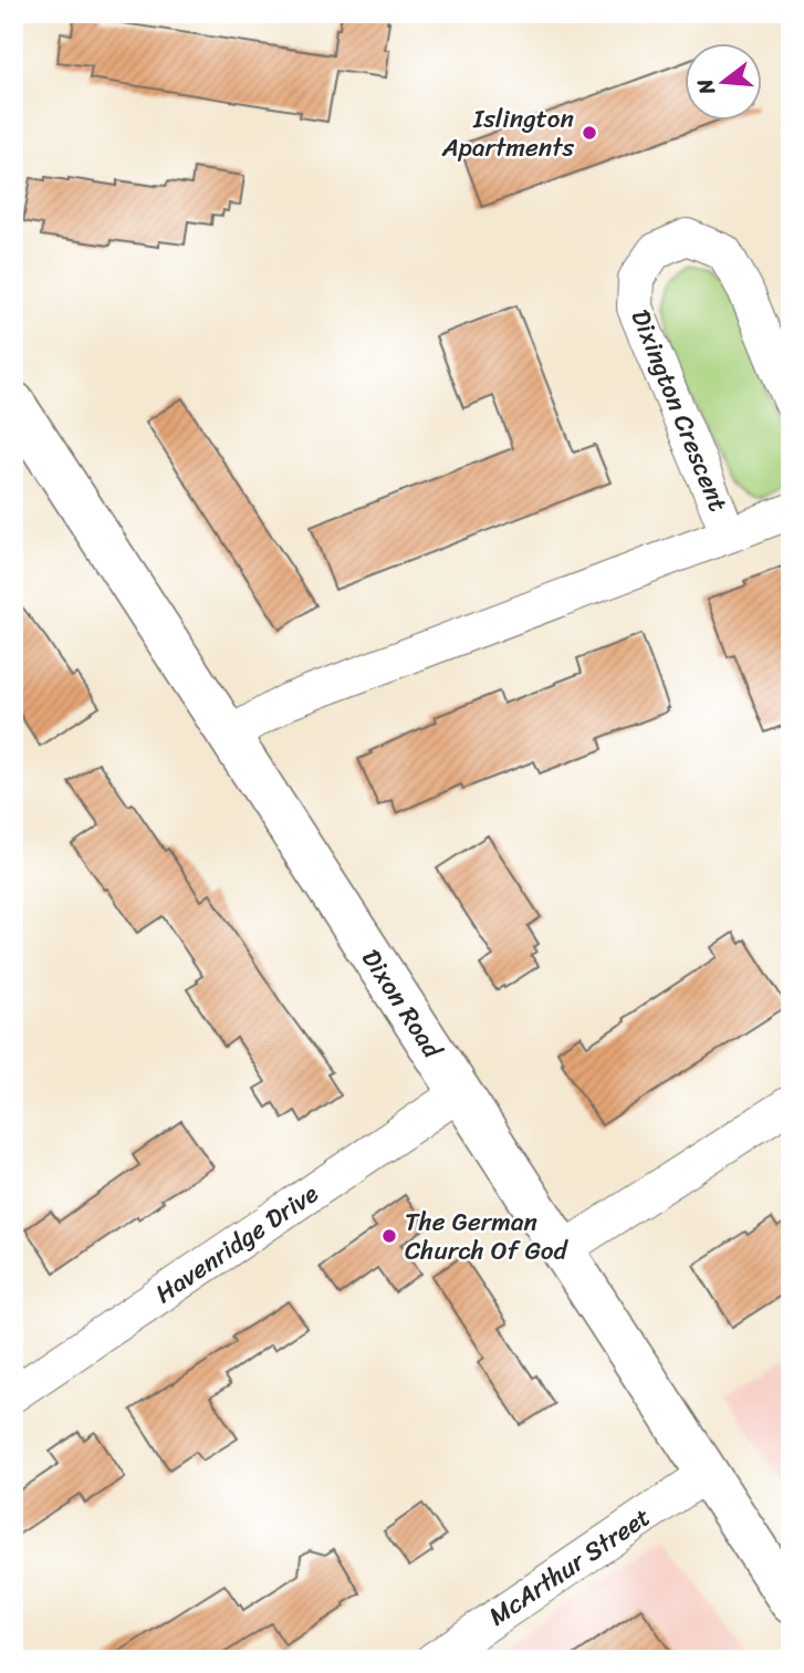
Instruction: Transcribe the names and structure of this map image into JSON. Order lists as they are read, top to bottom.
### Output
{
  "streets": {
    "main road": ["Dixon Road"],
    "street": ["Dixington Crescent", "Havenridge Drive", "McArthur Street"]
  },
  "crossings": [
    ["Dixington Crescent", "Dixon Road"],
    ["Dixon Road", "Havenridge Drive"],
    ["Dixon Road", "McArthur Street"]
  ],
  "places": ["Islington Apartments", "The German Church Of God"],
  "north": "left"
}
